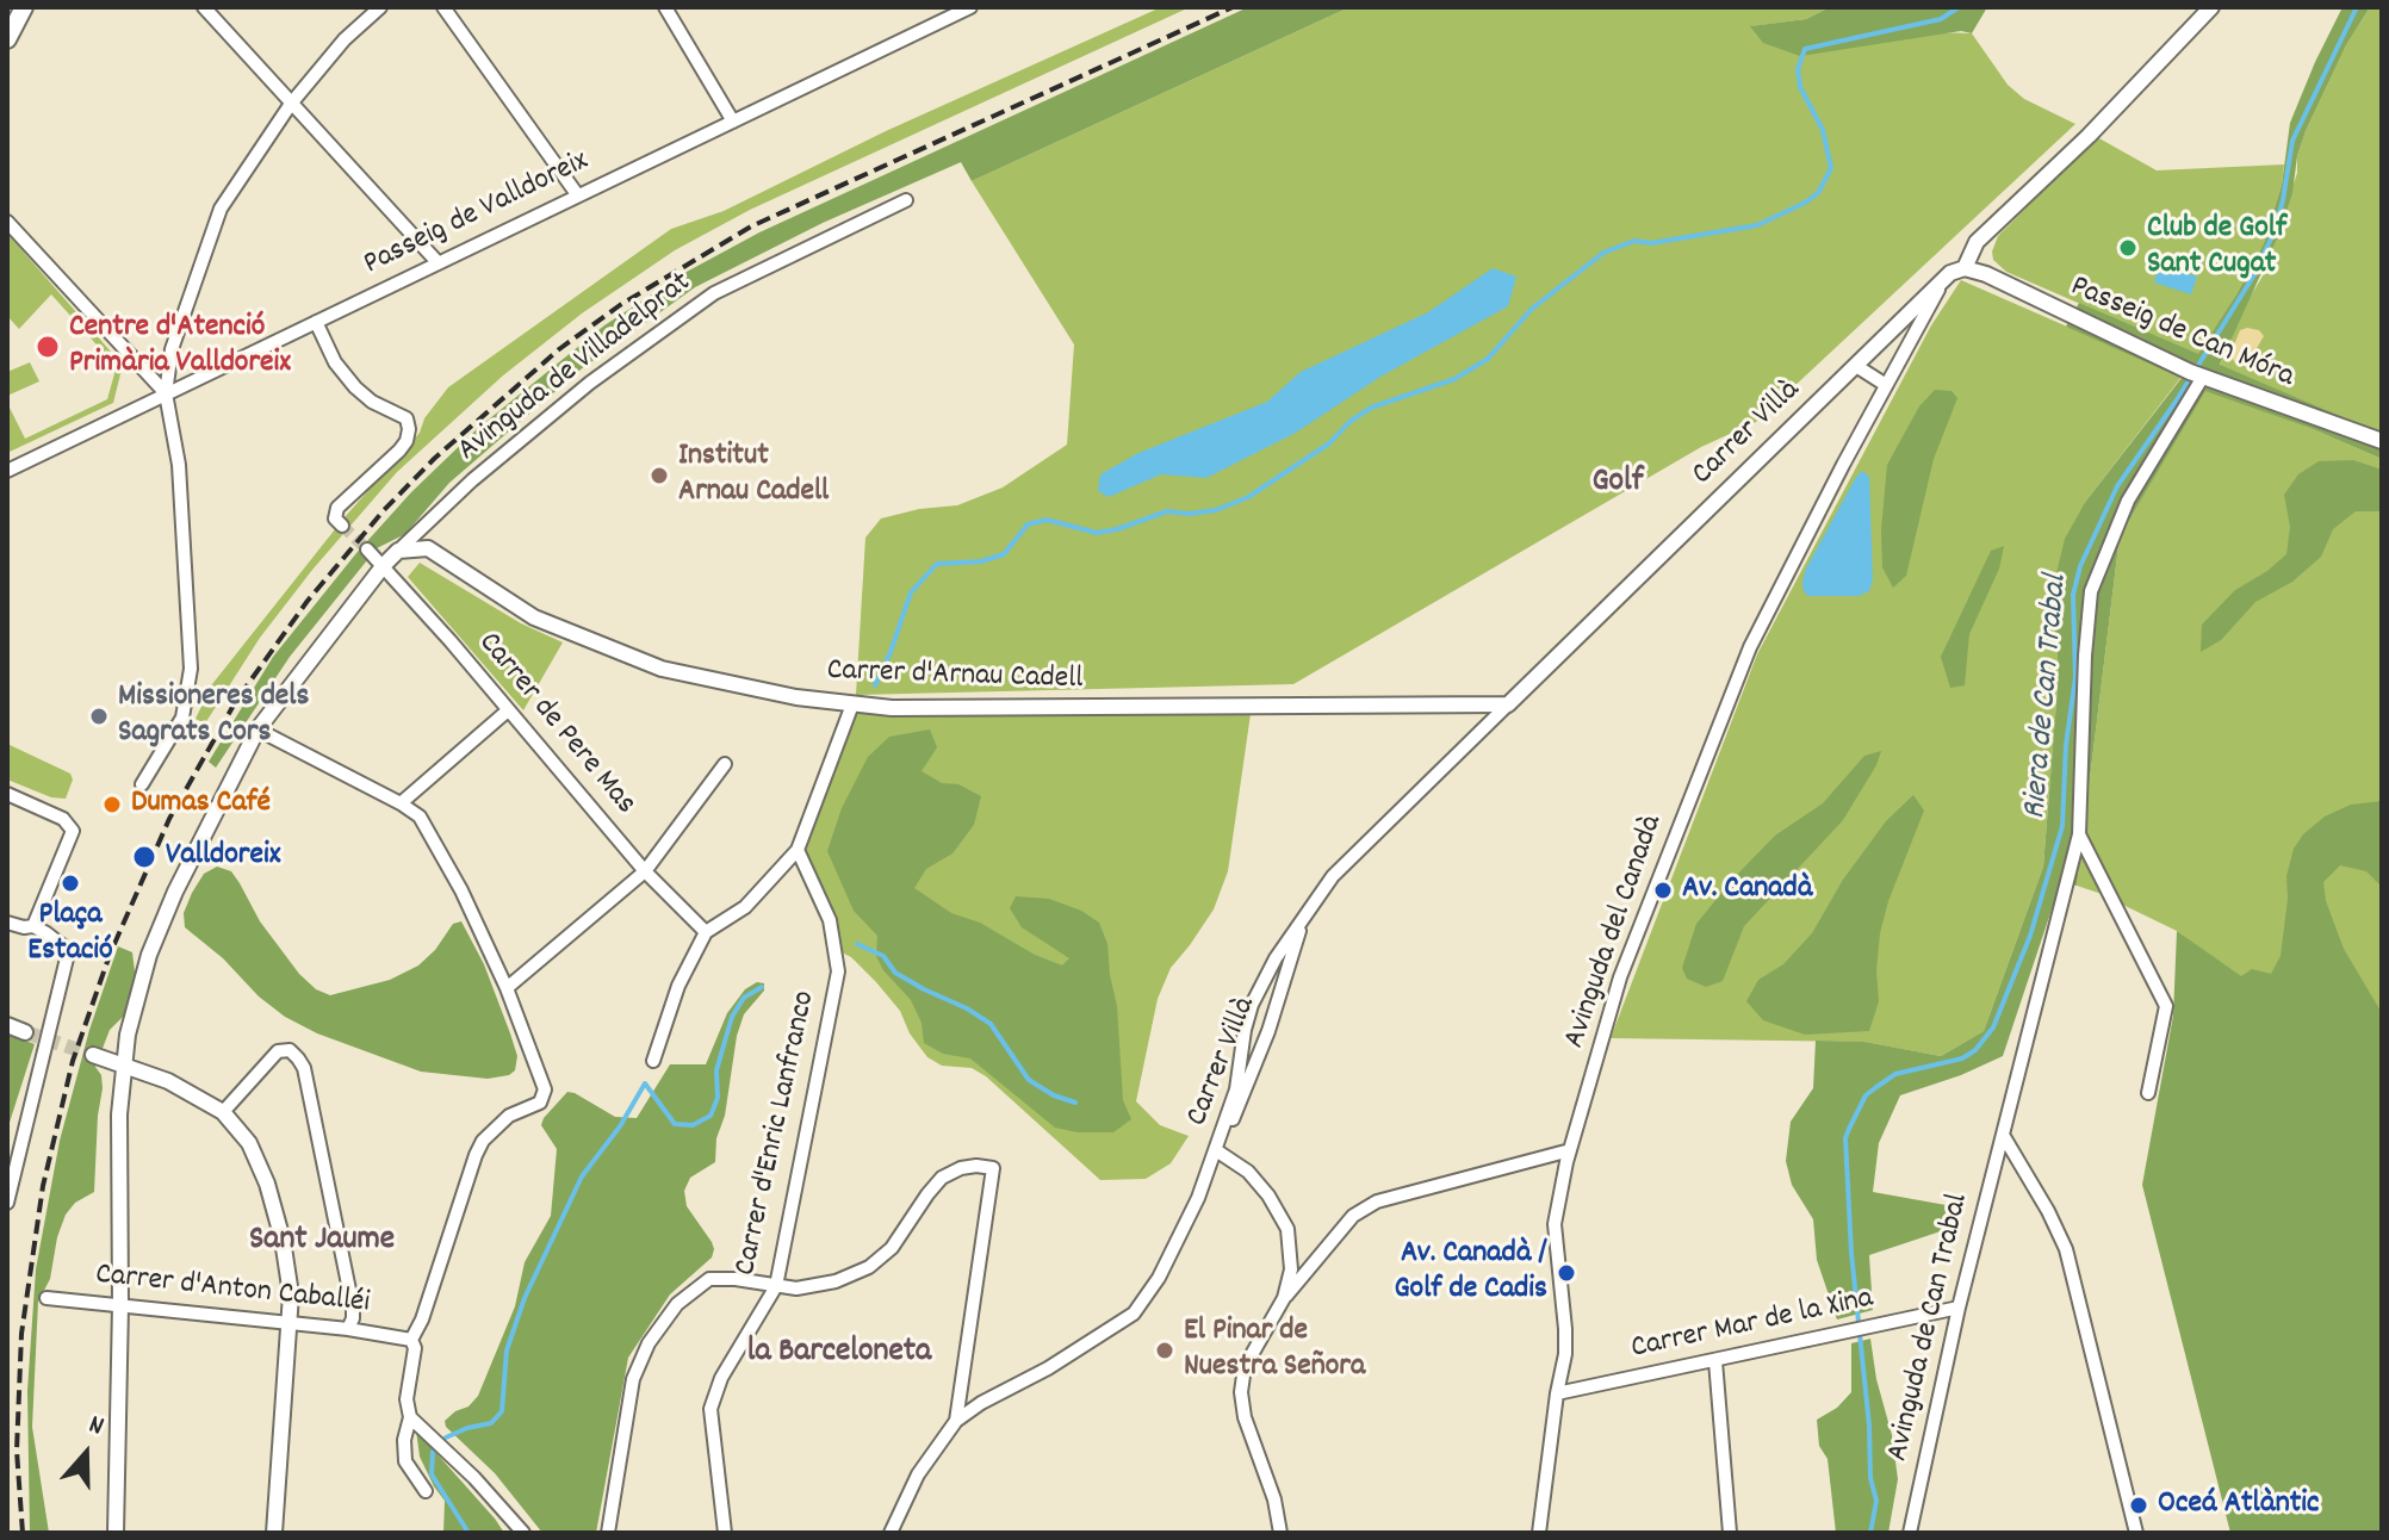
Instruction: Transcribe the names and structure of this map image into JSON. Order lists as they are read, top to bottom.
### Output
{
  "streets": {
    "street": [
      "Passeig de Valldoreix",
      "Passeig de Can Móra",
      "Avinguda de Villadelprat",
      "Carrer Villà",
      "Carrer d'Arnau Cadell",
      "Carrer de Pere Mas",
      "Avinguda del Canadà",
      "Carrer d'Enric Lanfranco",
      "Carrer d'Anton Caballéi",
      "Carrer Mar de la Xina",
      "Avinguda de Can Trabal"
    ]
  },
  "crossings": [
    ["Passeig de Can Móra", "Carrer Villà"],
    ["Passeig de Can Móra", "Avinguda de Can Trabal"],
    ["Avinguda de Villadelprat", "Carrer d'Arnau Cadell"],
    ["Carrer Villà", "Carrer d'Arnau Cadell"],
    ["Carrer Villà", "Avinguda del Canadà"],
    ["Avinguda del Canadà", "Carrer Mar de la Xina"],
    ["Carrer Mar de la Xina", "Avinguda de Can Trabal"]
  ],
  "districts": ["Golf", "Sant Jaume", "la Barceloneta"],
  "water": ["Riera de Can Trabal"],
  "places": [
    "Club de Golf Sant Cugat",
    "Centre d'Atenció Primària Valldoreix",
    "Institut Arnau Cadell",
    "Missioneres dels Sagrats Cors",
    "Dumas Café",
    "Valldoreix",
    "Plaça Estació",
    "Av. Canadà",
    "Av. Canadà / Golf de Cadis",
    "El Pinar de Nuestra Señora",
    "Oceá Atlàntic"
  ],
  "north": "top"
}
